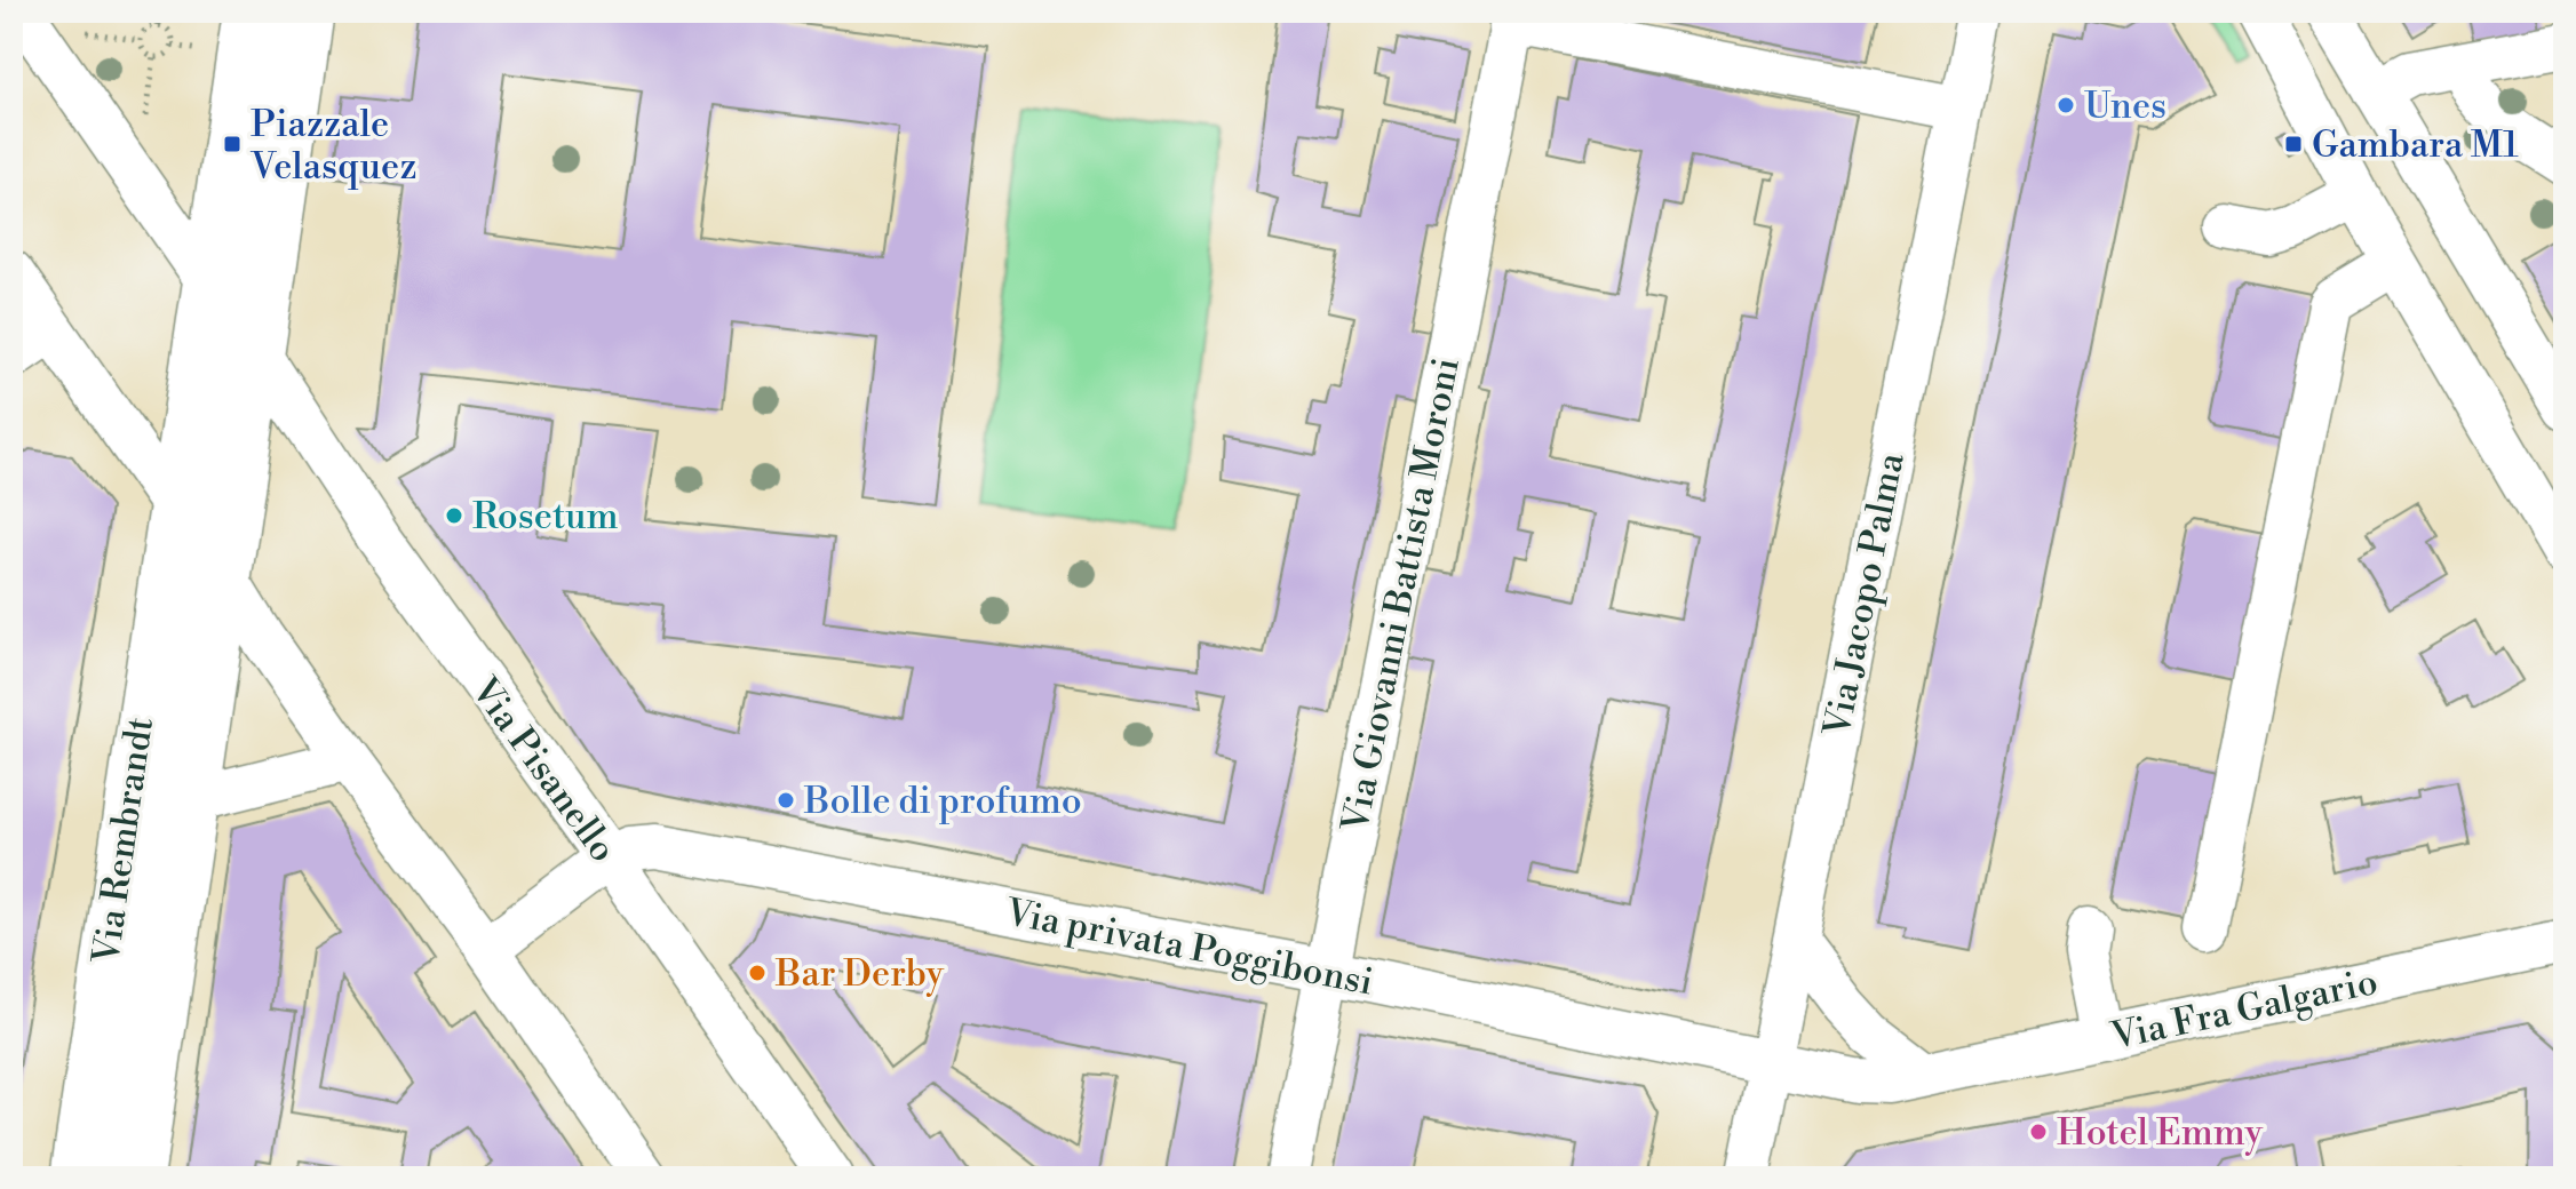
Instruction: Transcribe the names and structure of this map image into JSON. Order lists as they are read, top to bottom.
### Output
{
  "streets": {
    "street": [
      "Via Giovanni Battista Moroni",
      "Via Jacopo Palma",
      "Via Pisanello",
      "Via Rembrandt",
      "Via privata Poggibonsi",
      "Via Fra Galgario"
    ]
  },
  "crossings": [
    ["Via Giovanni Battista Moroni", "Via privata Poggibonsi"],
    ["Via Jacopo Palma", "Via privata Poggibonsi"],
    ["Via Jacopo Palma", "Via Fra Galgario"],
    ["Via Pisanello", "Via Rembrandt"],
    ["Via Pisanello", "Via privata Poggibonsi"],
    ["Via privata Poggibonsi", "Via Fra Galgario"]
  ],
  "places": {
    "other": [
      "Unes",
      "Rosetum",
      "Bolle di profumo",
      "Bar Derby",
      "Hotel Emmy"
    ],
    "transit": ["Piazzale Velasquez", "Gambara M1"]
  }
}
